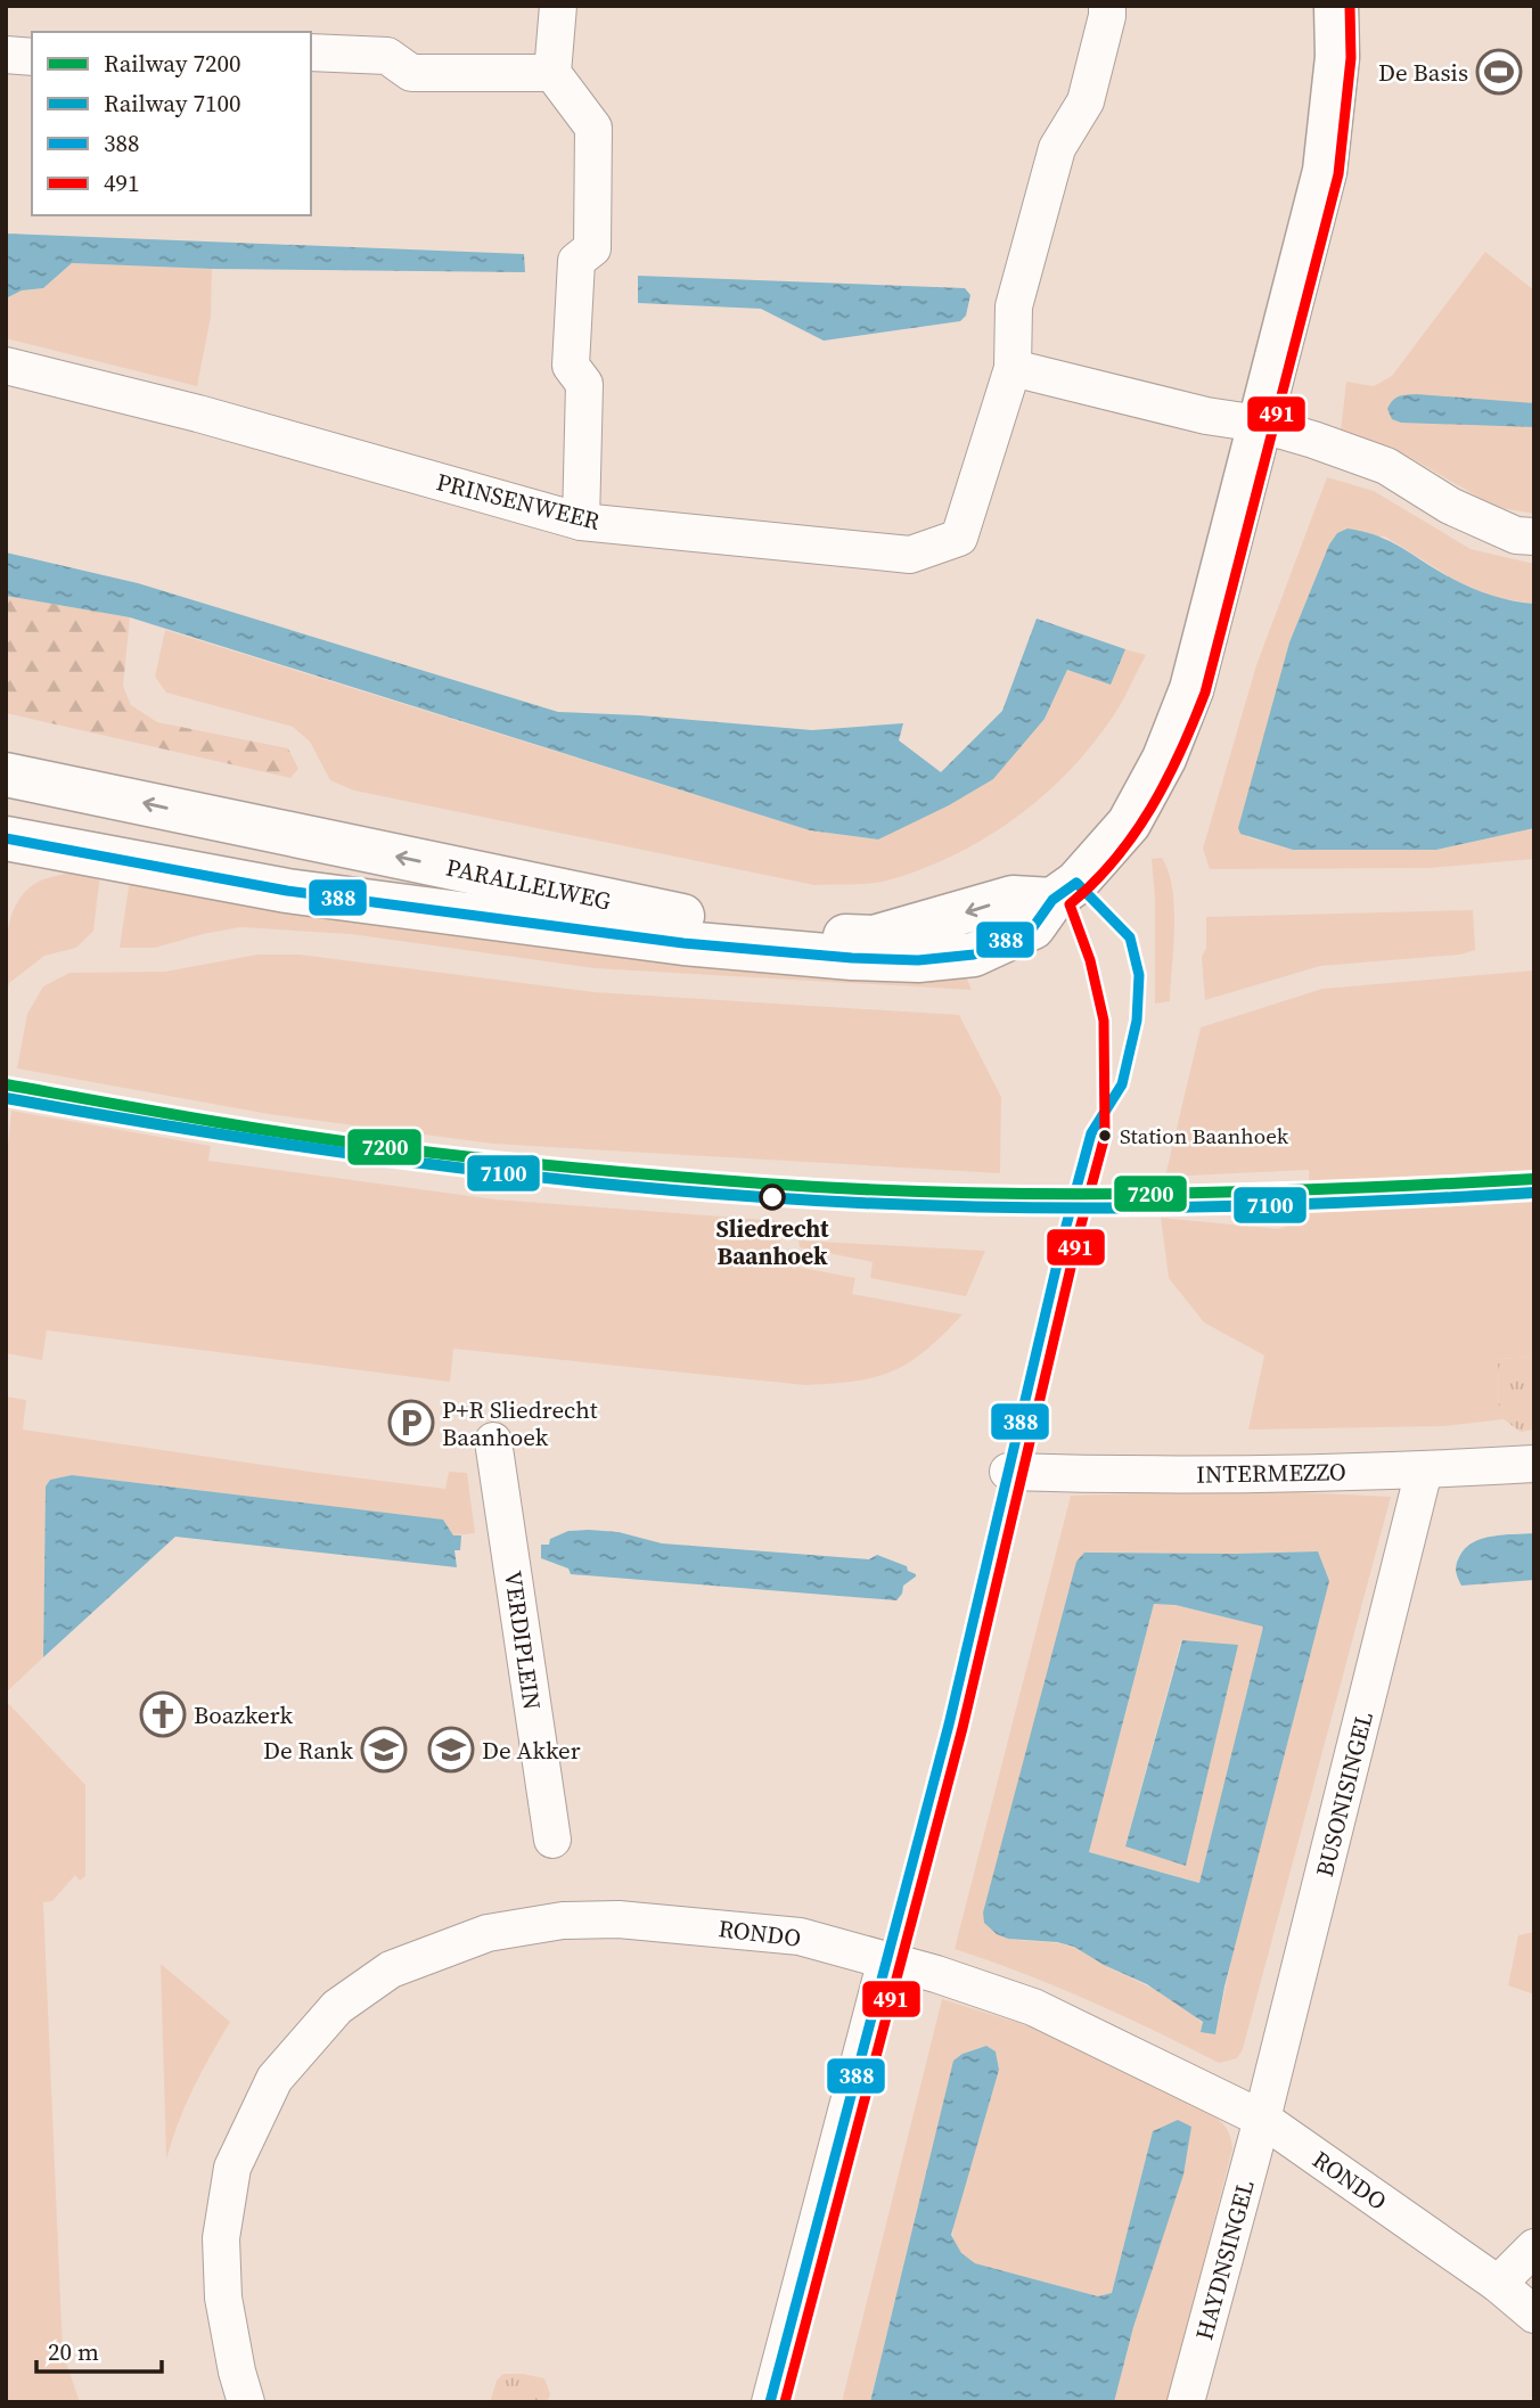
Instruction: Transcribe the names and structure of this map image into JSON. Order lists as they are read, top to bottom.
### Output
{
  "streets": {
    "street": [
      "PRINSENWEER",
      "PARALLELWEG",
      "INTERMEZZO",
      "VERDIPLEIN",
      "BUSONISINGEL",
      "RONDO",
      "HAYDNSINGEL"
    ]
  },
  "crossings": [
    ["INTERMEZZO", "BUSONISINGEL"],
    ["BUSONISINGEL", "RONDO"],
    ["BUSONISINGEL", "HAYDNSINGEL"],
    ["RONDO", "HAYDNSINGEL"]
  ],
  "places": {
    "sports": ["De Basis"],
    "other": ["Station Baanhoek", "Sliedrecht Baanhoek"],
    "parking": ["P+R Sliedrecht Baanhoek"],
    "church": ["Boazkerk"],
    "school or university": ["De Rank", "De Akker"]
  },
  "lines": [
    "transit line 491",
    "transit line 388",
    "rail line 7200",
    "rail line 7100"
  ],
  "legend": [
    "Railway 7200",
    "Railway 7100",
    "388",
    "491"
  ],
  "scale_bar": "20 m"
}
